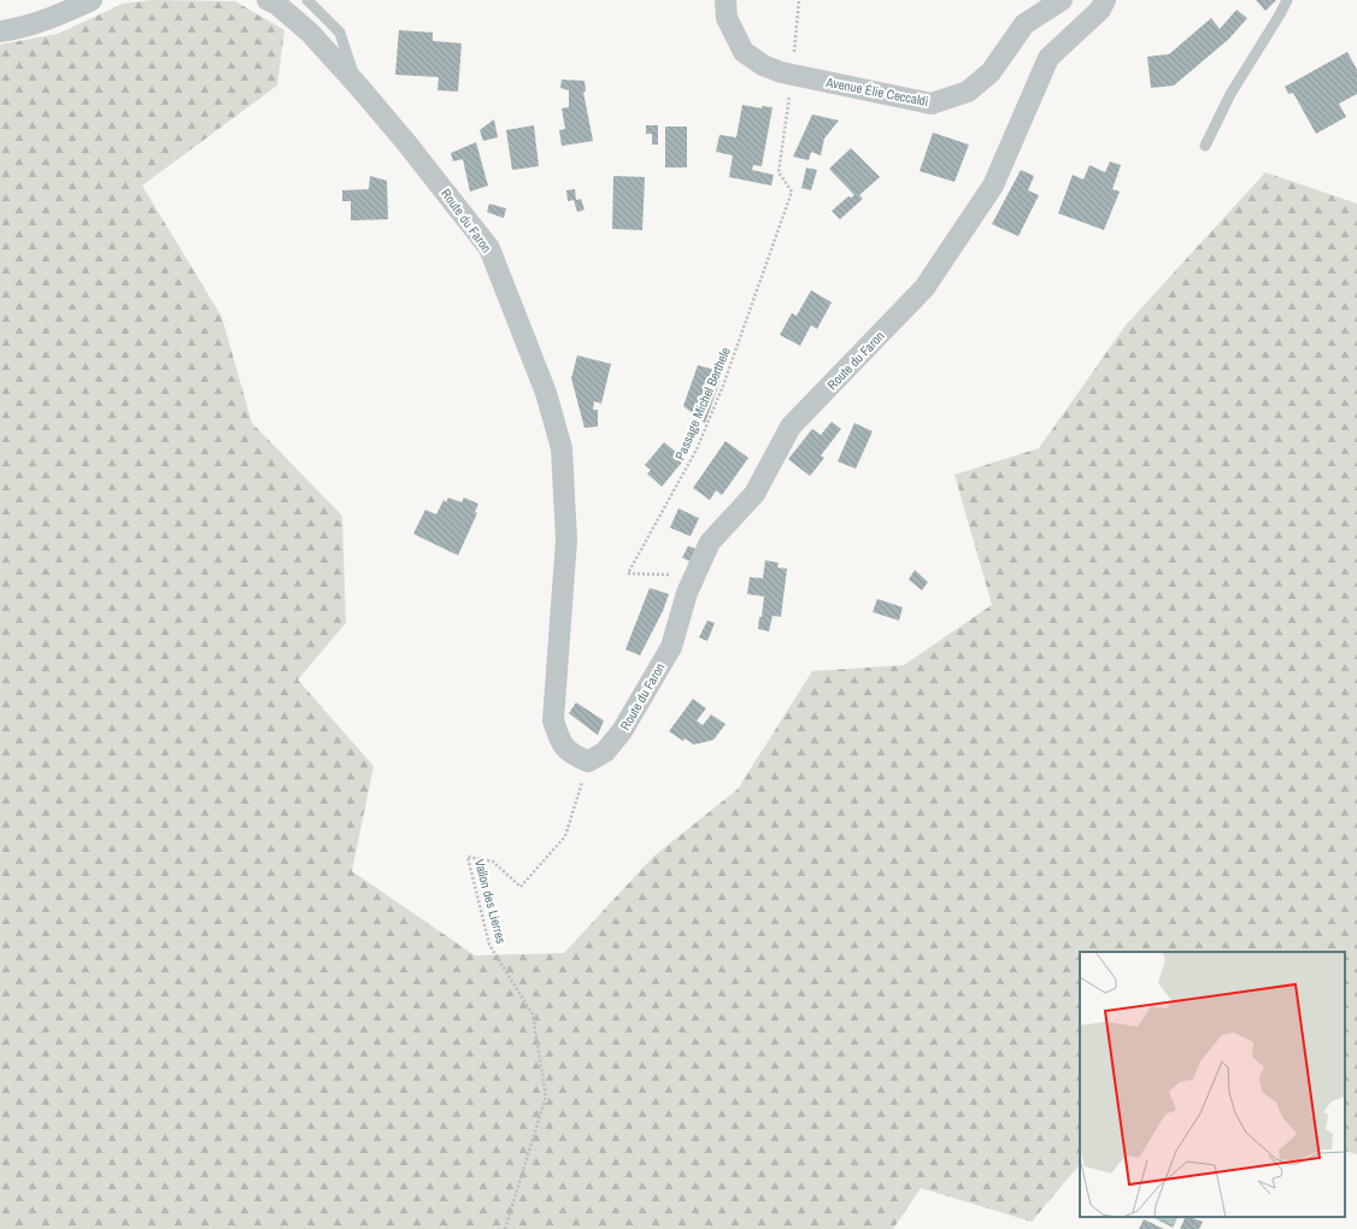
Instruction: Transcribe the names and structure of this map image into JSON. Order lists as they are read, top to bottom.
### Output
{
  "streets": {
    "street": ["Avenue Élie Ceccaldi", "Route du Faron"],
    "path": ["Passage Michel Berthele", "Vallon des Lierres"]
  },
  "crossings": [
    ["Route du Faron", "Passage Michel Berthele"],
    ["Route du Faron", "Vallon des Lierres"]
  ]
}
